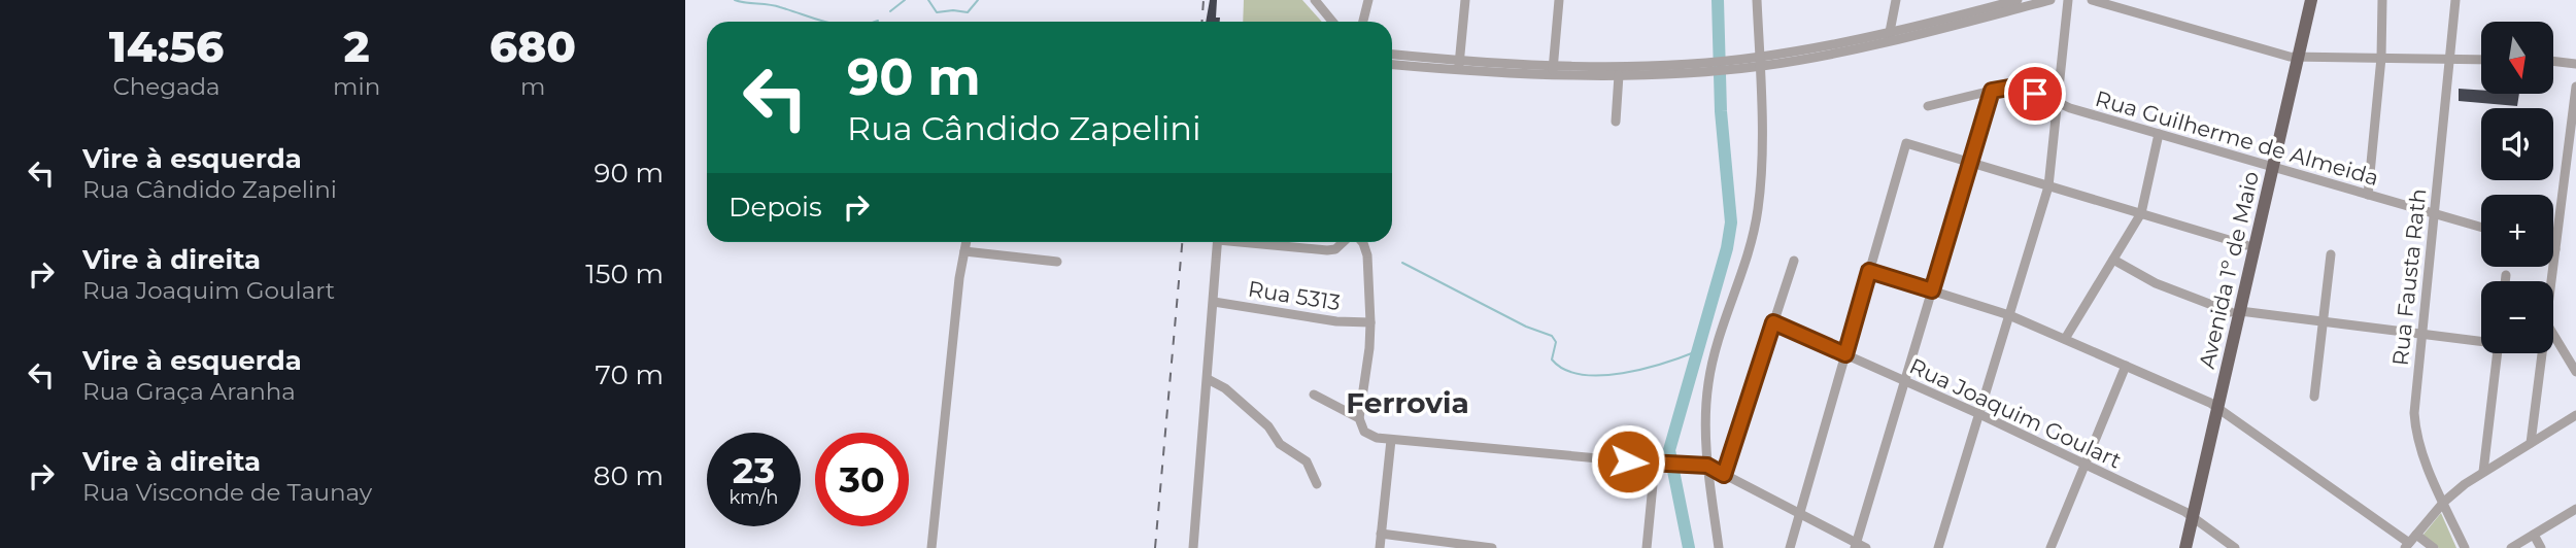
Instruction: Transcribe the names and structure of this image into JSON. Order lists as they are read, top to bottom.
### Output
{
  "streets": {
    "main road": ["Avenida 1º de Maio"],
    "street": [
      "Rua Guilherme de Almeida",
      "Rua Fausta Rath",
      "Rua 5313",
      "Rua Joaquim Goulart"
    ]
  },
  "crossings": [
    ["Rua Guilherme de Almeida", "Avenida 1º de Maio"],
    ["Rua Guilherme de Almeida", "Rua Fausta Rath"],
    ["Avenida 1º de Maio", "Rua Joaquim Goulart"]
  ],
  "districts": ["Ferrovia"],
  "north": "bottom",
  "page": {
    "eta": [
      "14:56",
      "Chegada",
      "2",
      "min",
      "680",
      "m"
    ],
    "map_buttons": ["+", "−"],
    "turn": ["90 m", "Rua Cândido Zapelini"],
    "list": [
      {
        "name": "Vire à esquerda",
        "note": "Rua Cândido Zapelini",
        "value": "90 m"
      },
      {
        "name": "Vire à direita",
        "note": "Rua Joaquim Goulart",
        "value": "150 m"
      },
      {
        "name": "Vire à esquerda",
        "note": "Rua Graça Aranha",
        "value": "70 m"
      },
      {
        "name": "Vire à direita",
        "note": "Rua Visconde de Taunay",
        "value": "80 m"
      }
    ],
    "then": "Depois",
    "speed": "23 km/h",
    "limit": "30"
  }
}
